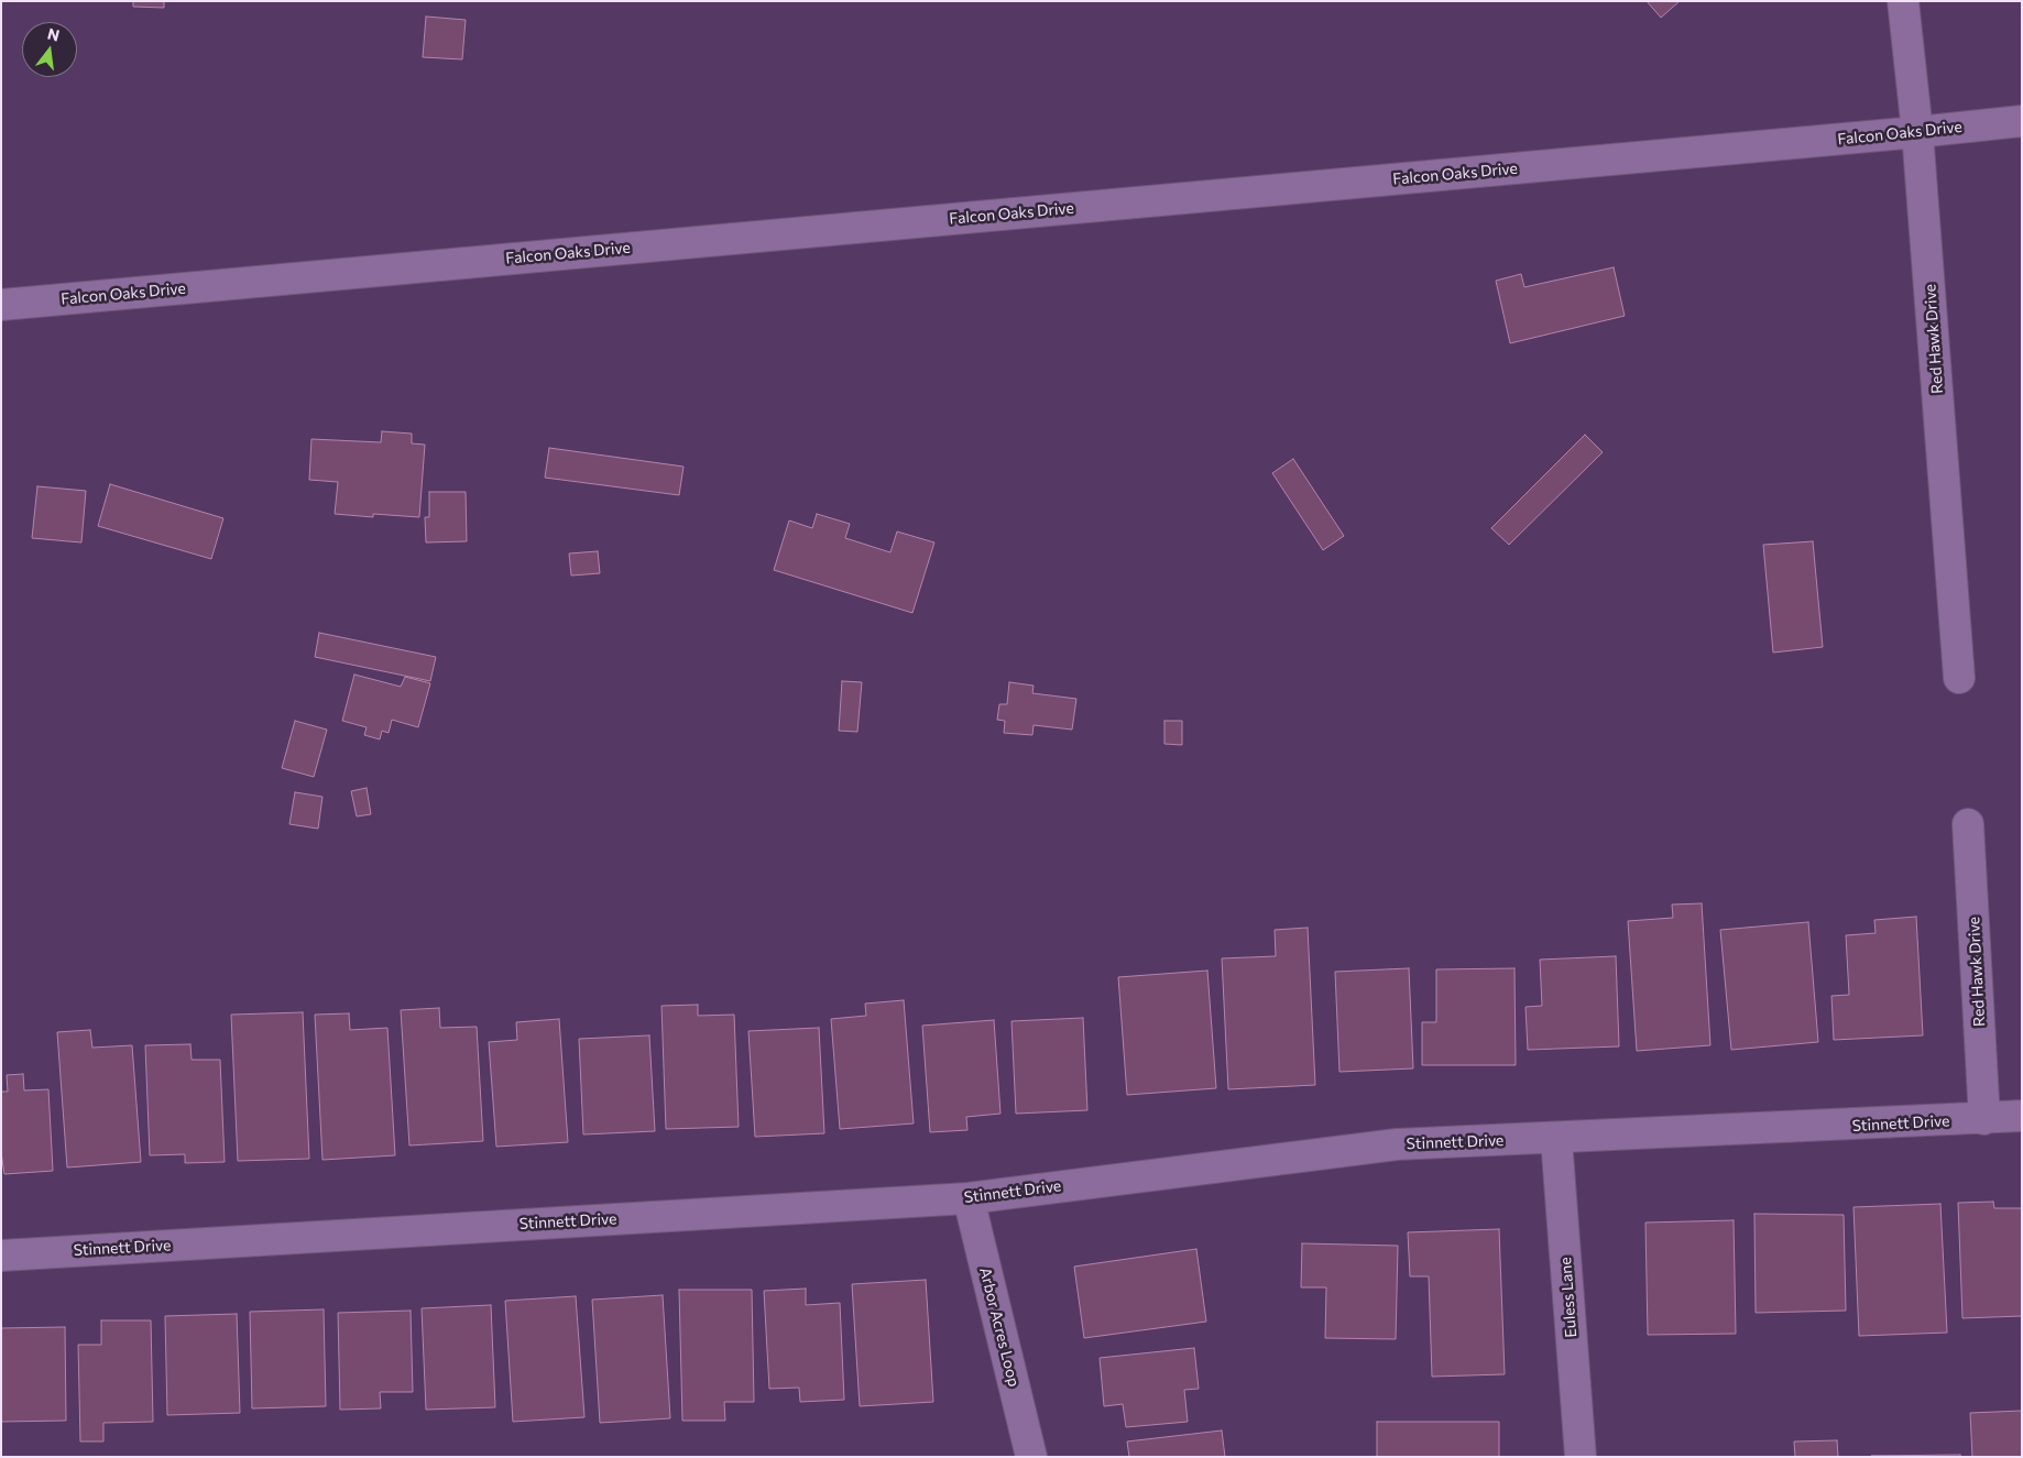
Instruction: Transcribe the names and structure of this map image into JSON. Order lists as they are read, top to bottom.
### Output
{
  "streets": {
    "street": [
      "Falcon Oaks Drive",
      "Red Hawk Drive",
      "Stinnett Drive",
      "Euless Lane",
      "Arbor Acres Loop"
    ]
  },
  "crossings": [
    ["Falcon Oaks Drive", "Red Hawk Drive"],
    ["Red Hawk Drive", "Stinnett Drive"],
    ["Stinnett Drive", "Euless Lane"],
    ["Stinnett Drive", "Arbor Acres Loop"]
  ],
  "north": "top"
}
